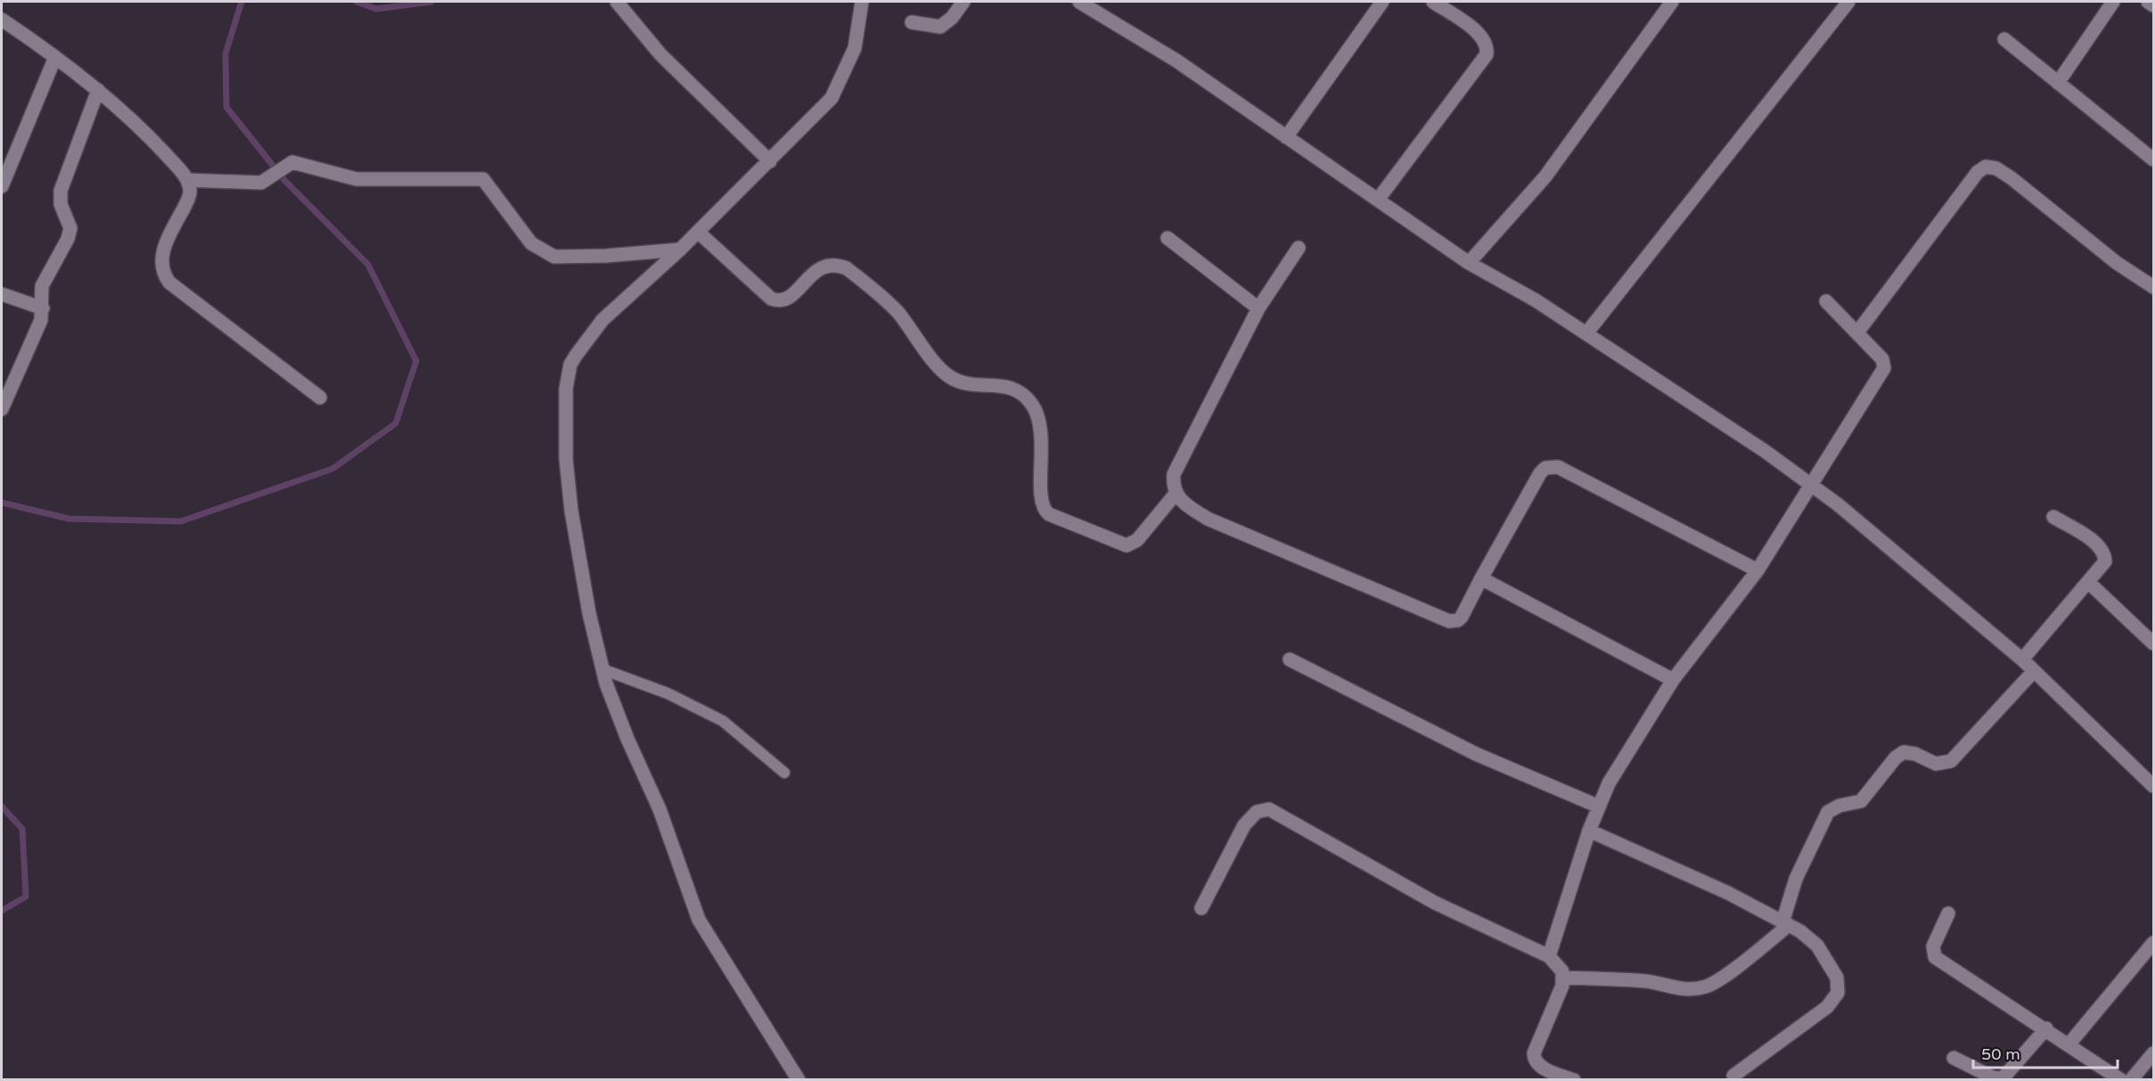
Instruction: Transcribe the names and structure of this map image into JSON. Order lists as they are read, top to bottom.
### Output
{
  "scale_bar": "50 m"
}
